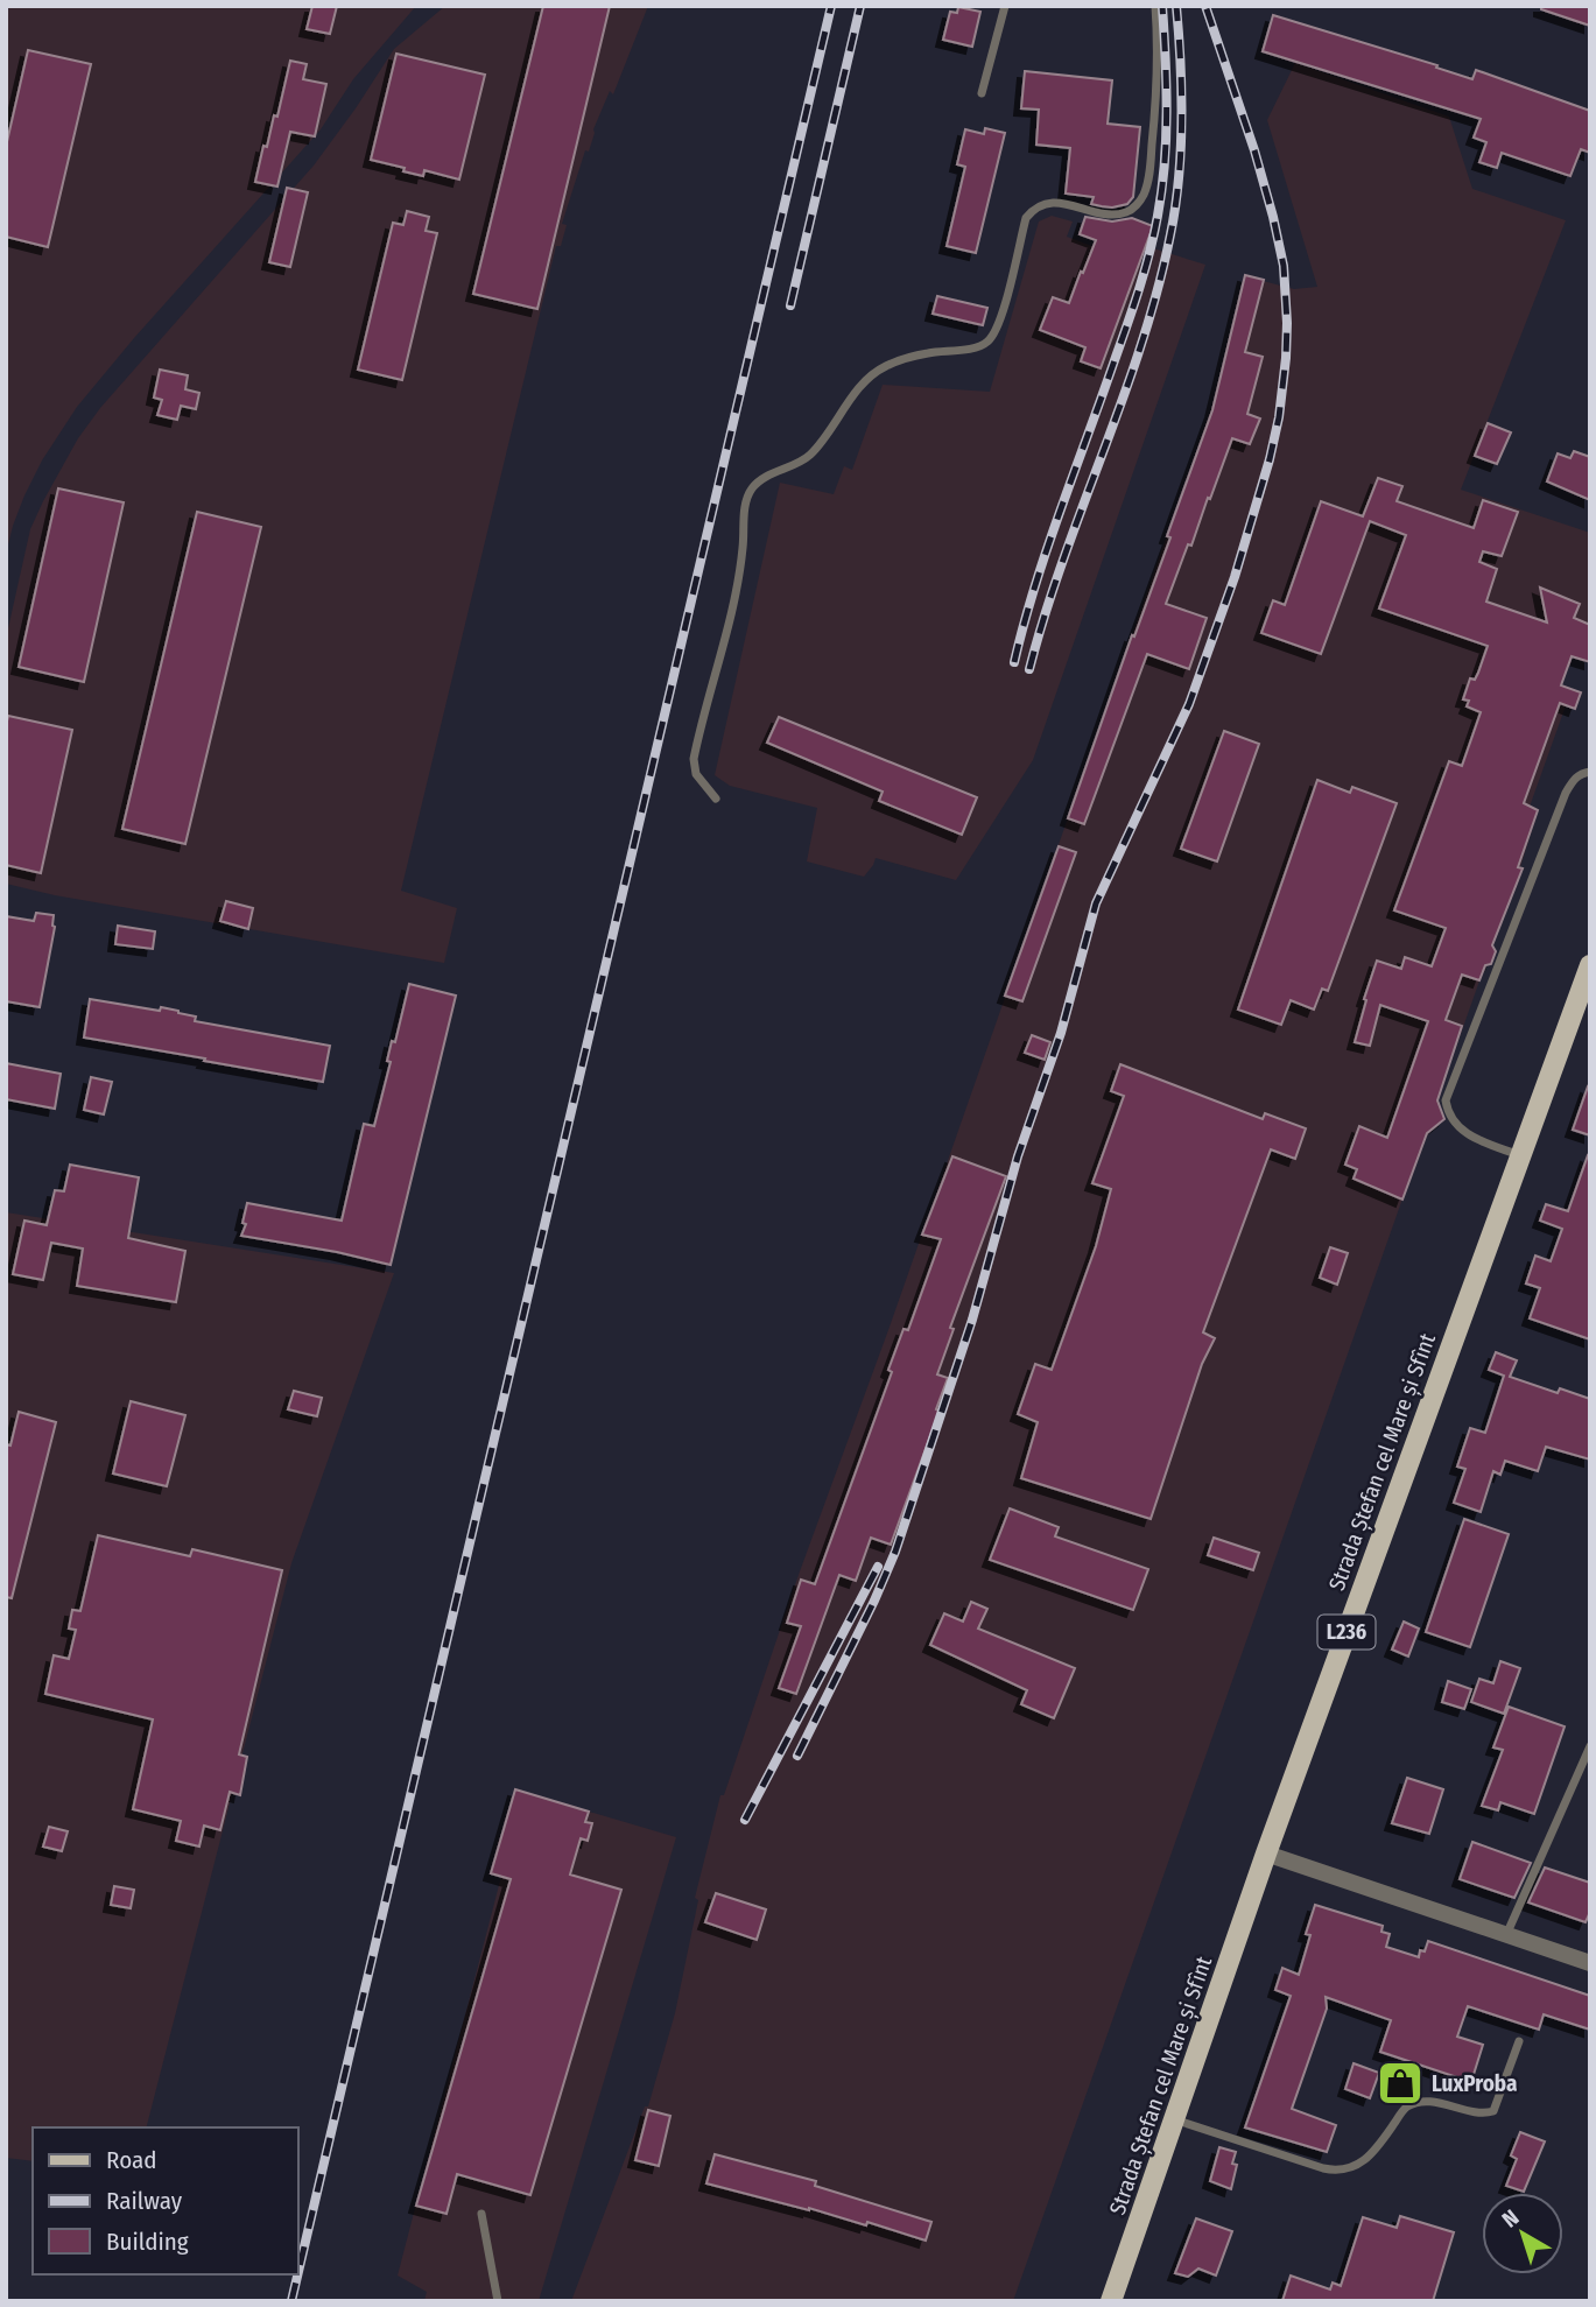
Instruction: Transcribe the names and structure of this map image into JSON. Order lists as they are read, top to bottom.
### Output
{
  "streets": {
    "main road": ["Strada Ștefan cel Mare și Sfînt", "L236"]
  },
  "places": {
    "shop": ["LuxProba"]
  },
  "legend": ["Road", "Railway", "Building"],
  "north": "top left"
}
